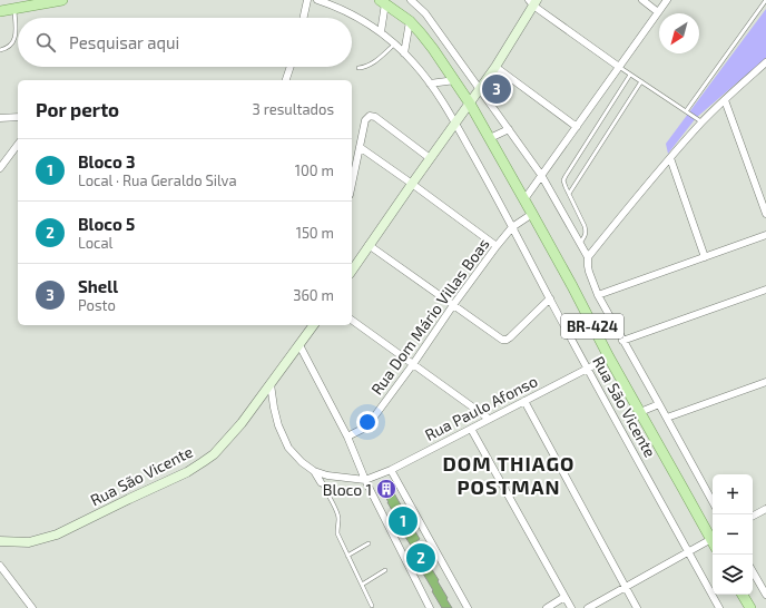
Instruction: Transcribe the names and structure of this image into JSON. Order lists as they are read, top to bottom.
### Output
{
  "streets": {
    "main road": ["BR-424"],
    "street": ["Rua Dom Mário Villas Boas", "Rua São Vicente", "Rua Paulo Afonso"]
  },
  "crossings": [
    ["Rua Dom Mário Villas Boas", "BR-424"],
    ["Rua Dom Mário Villas Boas", "Rua São Vicente"],
    ["BR-424", "Rua Paulo Afonso"],
    ["Rua São Vicente", "Rua Paulo Afonso"]
  ],
  "districts": ["DOM THIAGO POSTMAN"],
  "places": {
    "building": ["Bloco 1"]
  },
  "north": "bottom left",
  "page": {
    "search": "Pesquisar aqui",
    "pins": ["3", "1", "2"],
    "heading": ["Por perto", "3 resultados"],
    "list": [
      {
        "mark": "1",
        "name": "Bloco 3",
        "note": "Local · Rua Geraldo Silva",
        "value": "100 m"
      },
      {
        "mark": "2",
        "name": "Bloco 5",
        "note": "Local",
        "value": "150 m"
      },
      {
        "mark": "3",
        "name": "Shell",
        "note": "Posto",
        "value": "360 m"
      }
    ],
    "map_buttons": ["+", "−"]
  }
}
